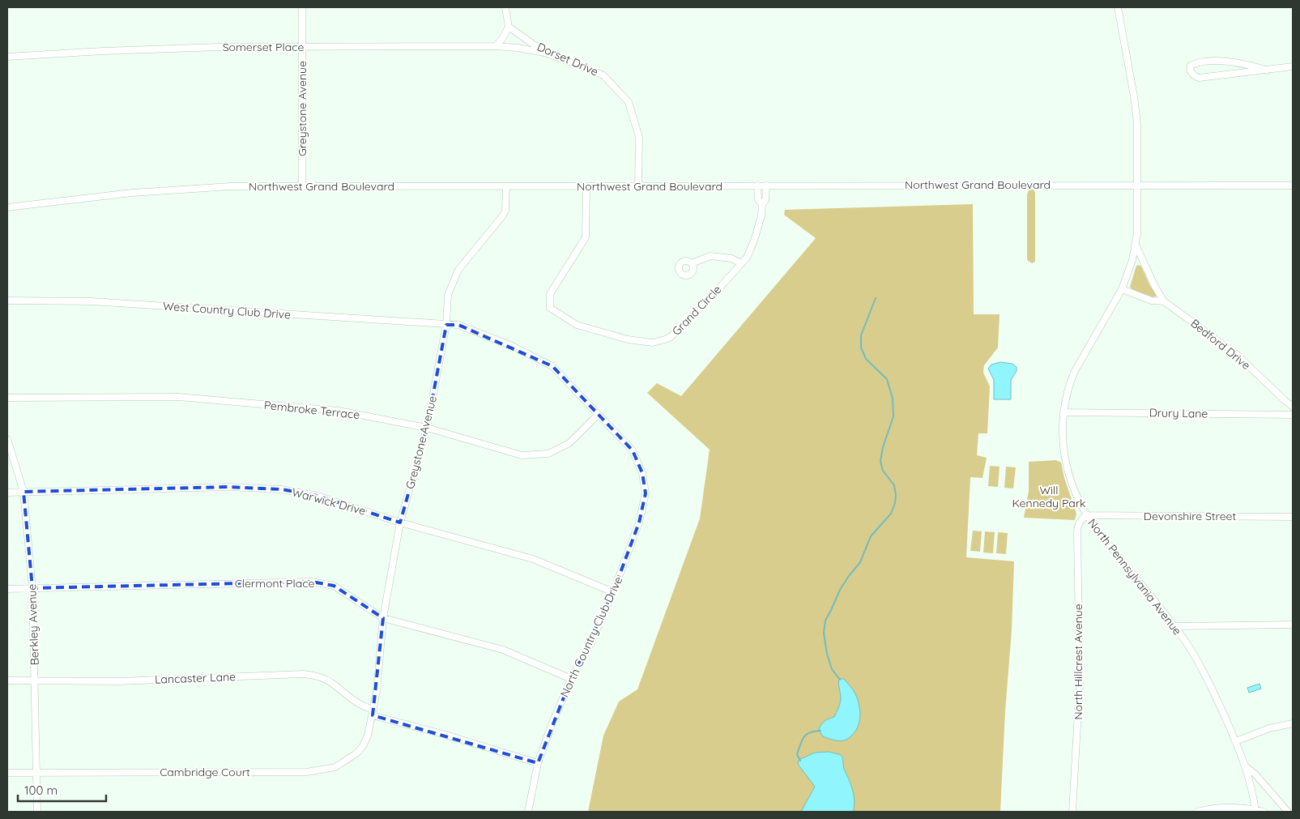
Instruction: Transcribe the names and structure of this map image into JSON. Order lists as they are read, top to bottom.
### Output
{
  "streets": {
    "street": [
      "Somerset Place",
      "Dorset Drive",
      "Greystone Avenue",
      "Northwest Grand Boulevard",
      "West Country Club Drive",
      "Grand Circle",
      "Bedford Drive",
      "Pembroke Terrace",
      "Drury Lane",
      "Warwick Drive",
      "Devonshire Street",
      "North Pennsylvania Avenue",
      "Clermont Place",
      "Berkley Avenue",
      "North Country Club Drive",
      "North Hillcrest Avenue",
      "Lancaster Lane",
      "Cambridge Court"
    ]
  },
  "crossings": [
    ["Somerset Place", "Dorset Drive"],
    ["Somerset Place", "Greystone Avenue"],
    ["Dorset Drive", "Northwest Grand Boulevard"],
    ["Greystone Avenue", "Northwest Grand Boulevard"],
    ["Greystone Avenue", "West Country Club Drive"],
    ["Greystone Avenue", "Pembroke Terrace"],
    ["Greystone Avenue", "Warwick Drive"],
    ["Greystone Avenue", "Clermont Place"],
    ["Greystone Avenue", "North Country Club Drive"],
    ["Greystone Avenue", "Lancaster Lane"],
    ["Greystone Avenue", "Cambridge Court"],
    ["Northwest Grand Boulevard", "Grand Circle"],
    ["Northwest Grand Boulevard", "North Pennsylvania Avenue"],
    ["West Country Club Drive", "North Country Club Drive"],
    ["Bedford Drive", "North Pennsylvania Avenue"],
    ["Pembroke Terrace", "North Country Club Drive"],
    ["Drury Lane", "North Pennsylvania Avenue"],
    ["Warwick Drive", "Berkley Avenue"],
    ["Warwick Drive", "North Country Club Drive"],
    ["Devonshire Street", "North Pennsylvania Avenue"],
    ["Devonshire Street", "North Hillcrest Avenue"],
    ["North Pennsylvania Avenue", "North Hillcrest Avenue"],
    ["Clermont Place", "Berkley Avenue"],
    ["Clermont Place", "North Country Club Drive"],
    ["Berkley Avenue", "Lancaster Lane"],
    ["Berkley Avenue", "Cambridge Court"],
    ["North Country Club Drive", "Lancaster Lane"],
    ["Lancaster Lane", "Cambridge Court"]
  ],
  "parks": ["Will Kennedy Park"],
  "scale_bar": "100 m"
}
